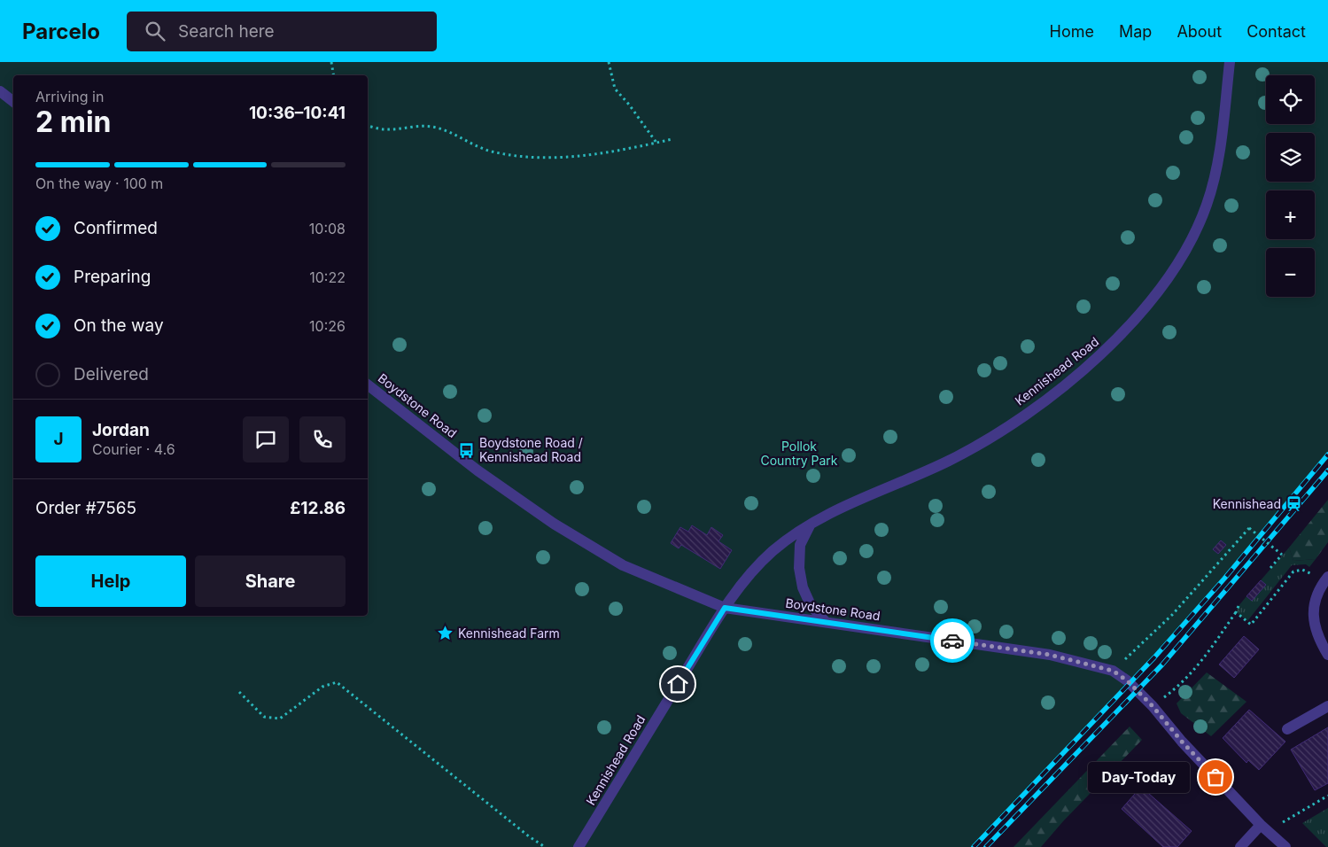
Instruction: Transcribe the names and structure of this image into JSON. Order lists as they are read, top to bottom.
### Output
{
  "streets": {
    "street": ["Kennishead Road", "Boydstone Road"]
  },
  "crossings": [
    ["Kennishead Road", "Boydstone Road"]
  ],
  "parks": ["Pollok Country Park"],
  "places": {
    "bus stop": ["Boydstone Road / Kennishead Road"],
    "station": ["Kennishead"],
    "place": ["Kennishead Farm"],
    "other": ["Day-Today"]
  },
  "page": {
    "header": "Parcelo",
    "search": "Search here",
    "nav": [
      "Home",
      "Map",
      "About",
      "Contact"
    ],
    "map_buttons": ["+", "−"],
    "heading": ["2 min", "Arriving in", "10:36–10:41"],
    "panel": [
      "Jordan",
      "Courier · 4.6",
      "Order #7565",
      "£12.86"
    ],
    "bar": "On the way · 100 m",
    "list": [
      ["Confirmed", "10:08"],
      ["Preparing", "10:22"],
      ["On the way", "10:26"],
      "Delivered"
    ],
    "round": "J",
    "buttons": ["Help", "Share"],
    "bubble": "Day-Today"
  }
}
